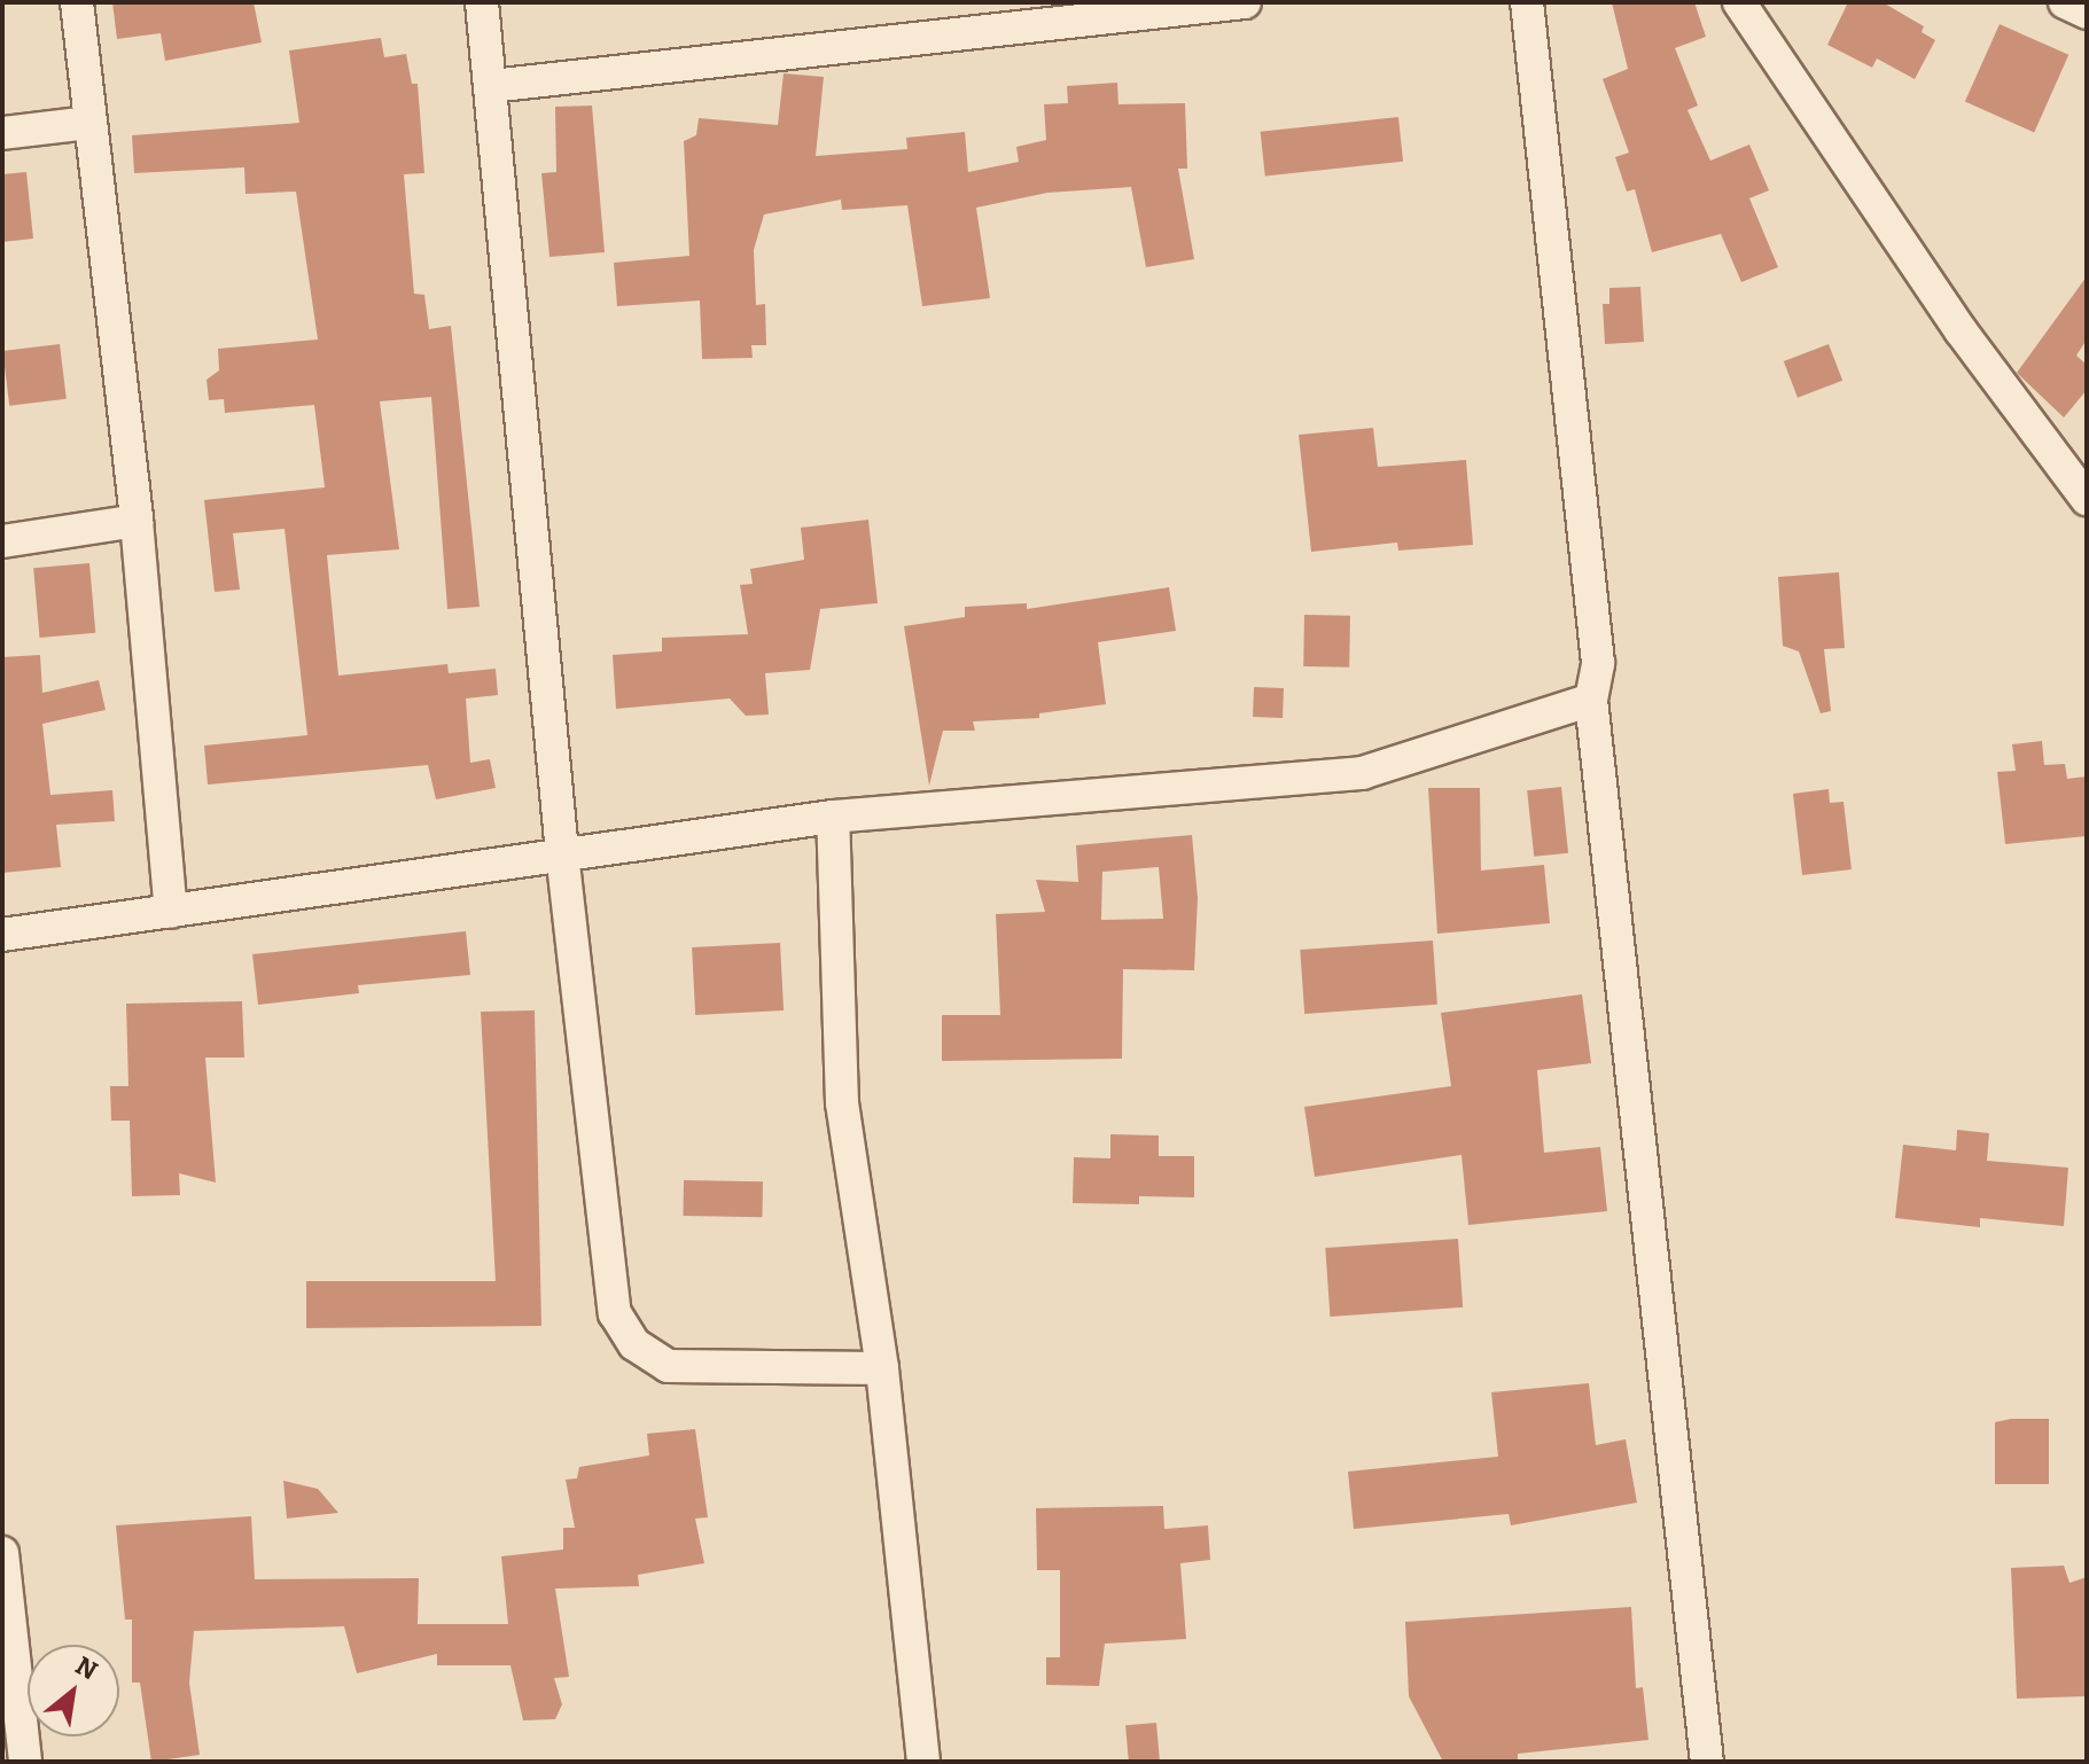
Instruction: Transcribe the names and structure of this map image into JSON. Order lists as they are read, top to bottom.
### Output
{
  "north": "top right"
}
